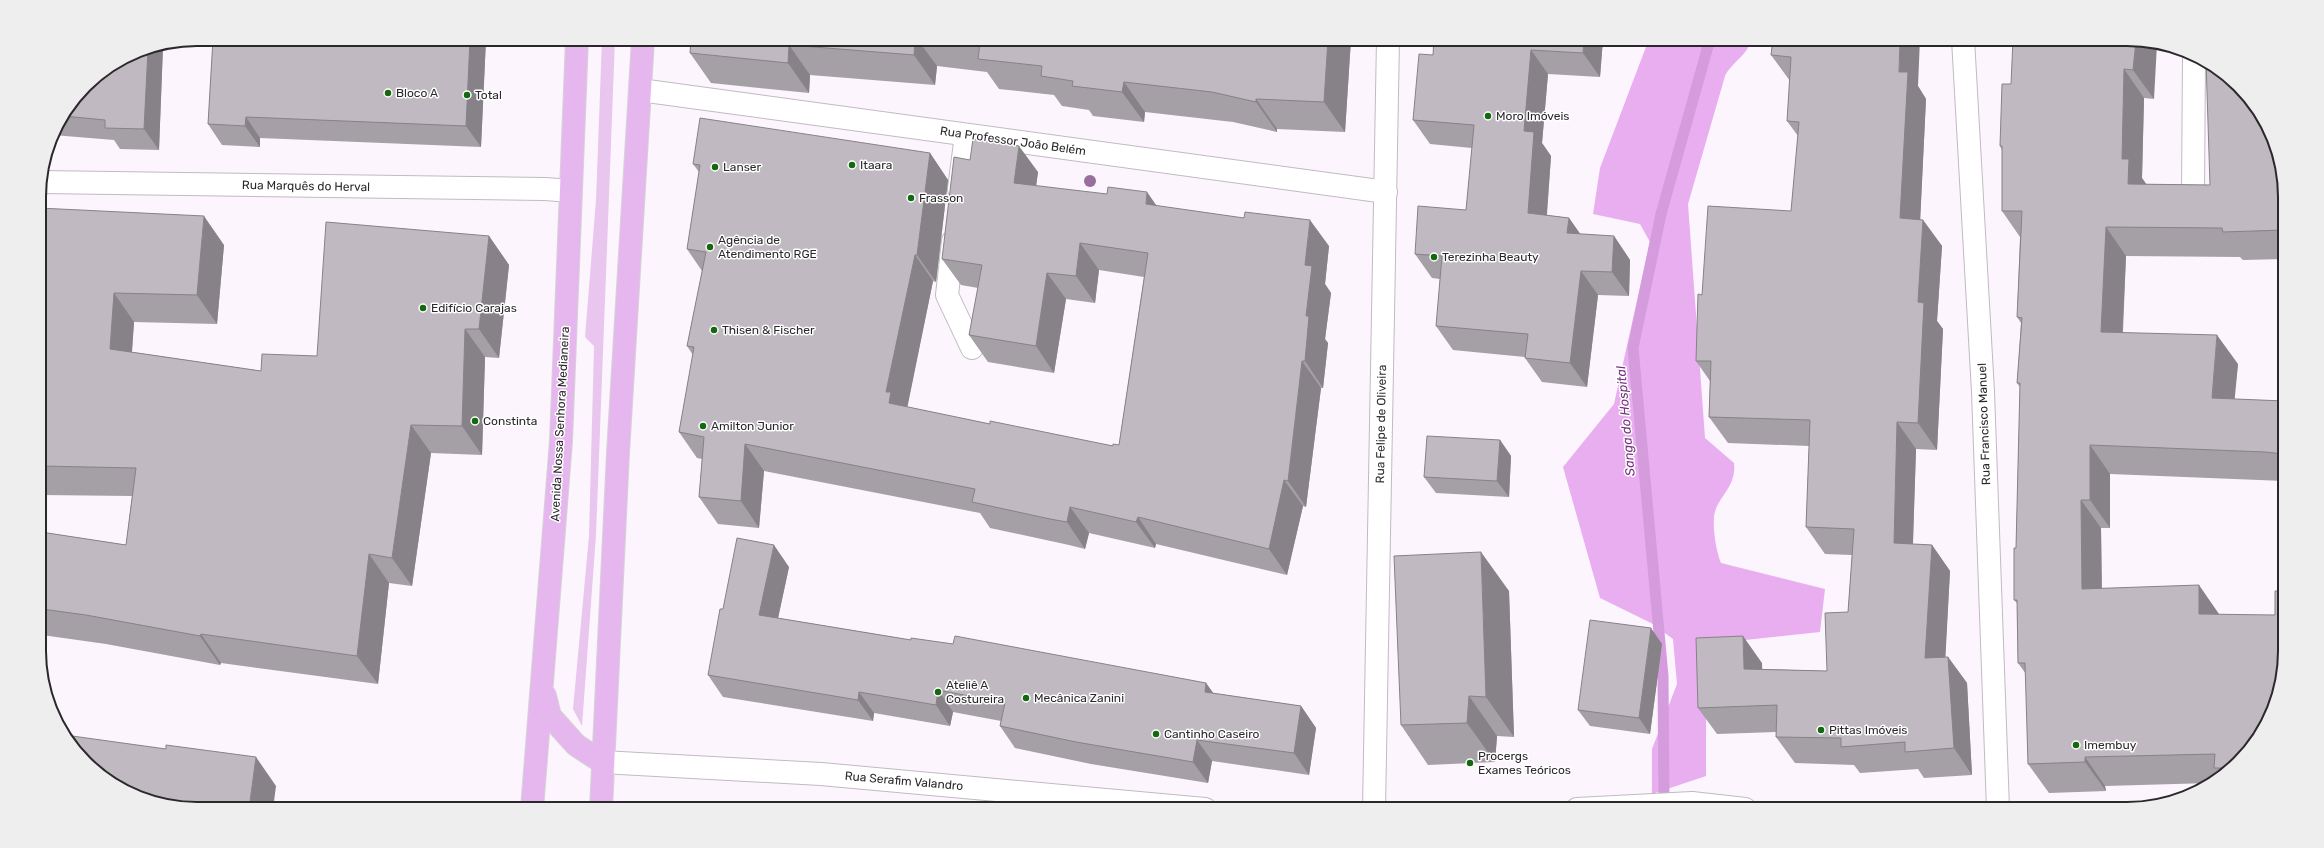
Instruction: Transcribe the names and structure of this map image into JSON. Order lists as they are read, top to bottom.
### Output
{
  "streets": {
    "main road": ["Avenida Nossa Senhora Medianeira"],
    "street": [
      "Rua Professor João Belém",
      "Rua Marquês do Herval",
      "Rua Felipe de Oliveira",
      "Rua Francisco Manuel",
      "Rua Serafim Valandro"
    ]
  },
  "crossings": [
    ["Rua Professor João Belém", "Rua Felipe de Oliveira"],
    ["Rua Marquês do Herval", "Avenida Nossa Senhora Medianeira"]
  ],
  "water": ["Sanga do Hospital"],
  "places": [
    "Bloco A",
    "Total",
    "Moro Imóveis",
    "Itaara",
    "Lanser",
    "Frasson",
    "Agência de Atendimento RGE",
    "Terezinha Beauty",
    "Edifício Carajas",
    "Thisen & Fischer",
    "Constinta",
    "Amilton Junior",
    "Ateliê A Costureira",
    "Mecânica Zanini",
    "Pittas Imóveis",
    "Cantinho Caseiro",
    "Imembuy",
    "Procergs Exames Teóricos"
  ]
}
